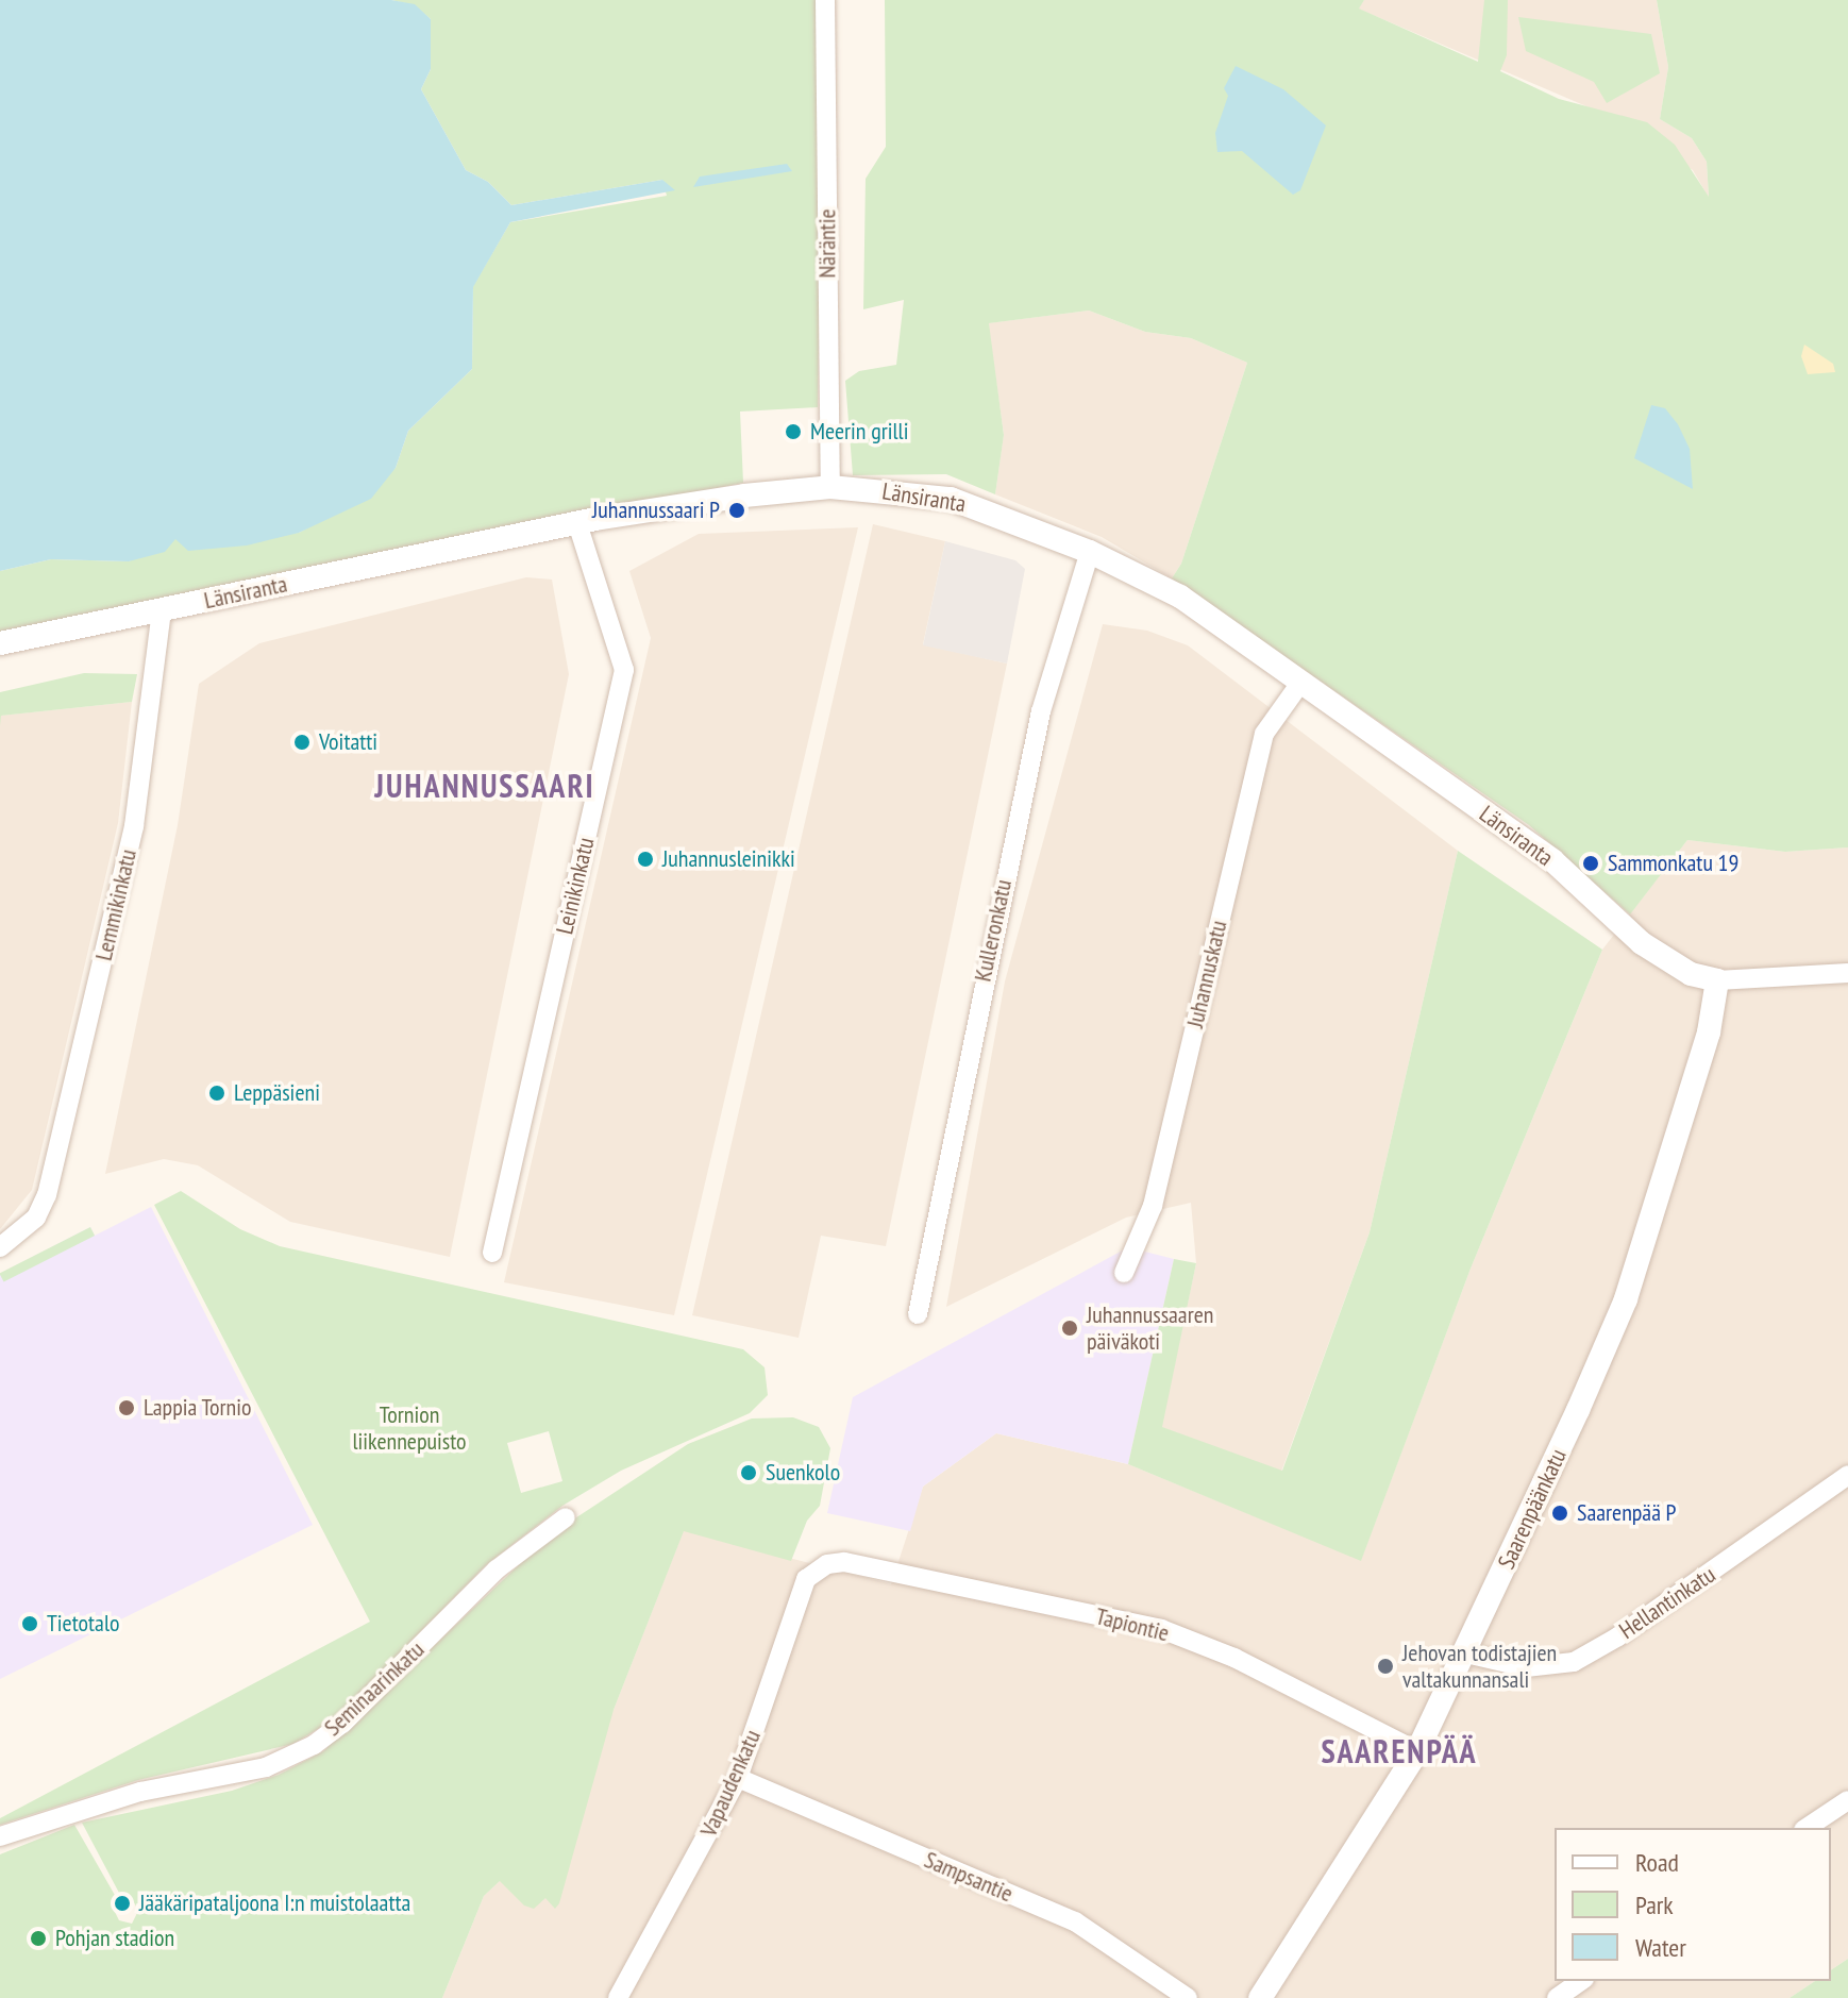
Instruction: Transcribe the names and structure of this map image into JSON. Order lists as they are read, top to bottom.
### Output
{
  "streets": {
    "street": [
      "Näräntie",
      "Länsiranta",
      "Leinikinkatu",
      "Lemmikinkatu",
      "Kulleronkatu",
      "Juhannuskatu",
      "Saarenpäänkatu",
      "Hellantinkatu",
      "Tapiontie",
      "Seminaarinkatu",
      "Vapaudenkatu",
      "Sampsantie"
    ]
  },
  "crossings": [
    ["Näräntie", "Länsiranta"],
    ["Länsiranta", "Leinikinkatu"],
    ["Länsiranta", "Lemmikinkatu"],
    ["Länsiranta", "Kulleronkatu"],
    ["Länsiranta", "Juhannuskatu"],
    ["Länsiranta", "Saarenpäänkatu"],
    ["Saarenpäänkatu", "Hellantinkatu"],
    ["Saarenpäänkatu", "Tapiontie"],
    ["Tapiontie", "Vapaudenkatu"],
    ["Vapaudenkatu", "Sampsantie"]
  ],
  "districts": ["JUHANNUSSAARI", "SAARENPÄÄ"],
  "parks": ["Tornion liikennepuisto"],
  "places": [
    "Meerin grilli",
    "Juhannussaari P",
    "Voitatti",
    "Juhannusleinikki",
    "Sammonkatu 19",
    "Leppäsieni",
    "Juhannussaaren päiväkoti",
    "Lappia Tornio",
    "Suenkolo",
    "Saarenpää P",
    "Tietotalo",
    "Jehovan todistajien valtakunnansali",
    "Jääkäripataljoona I:n muistolaatta",
    "Pohjan stadion"
  ],
  "legend": ["Road", "Park", "Water"]
}
